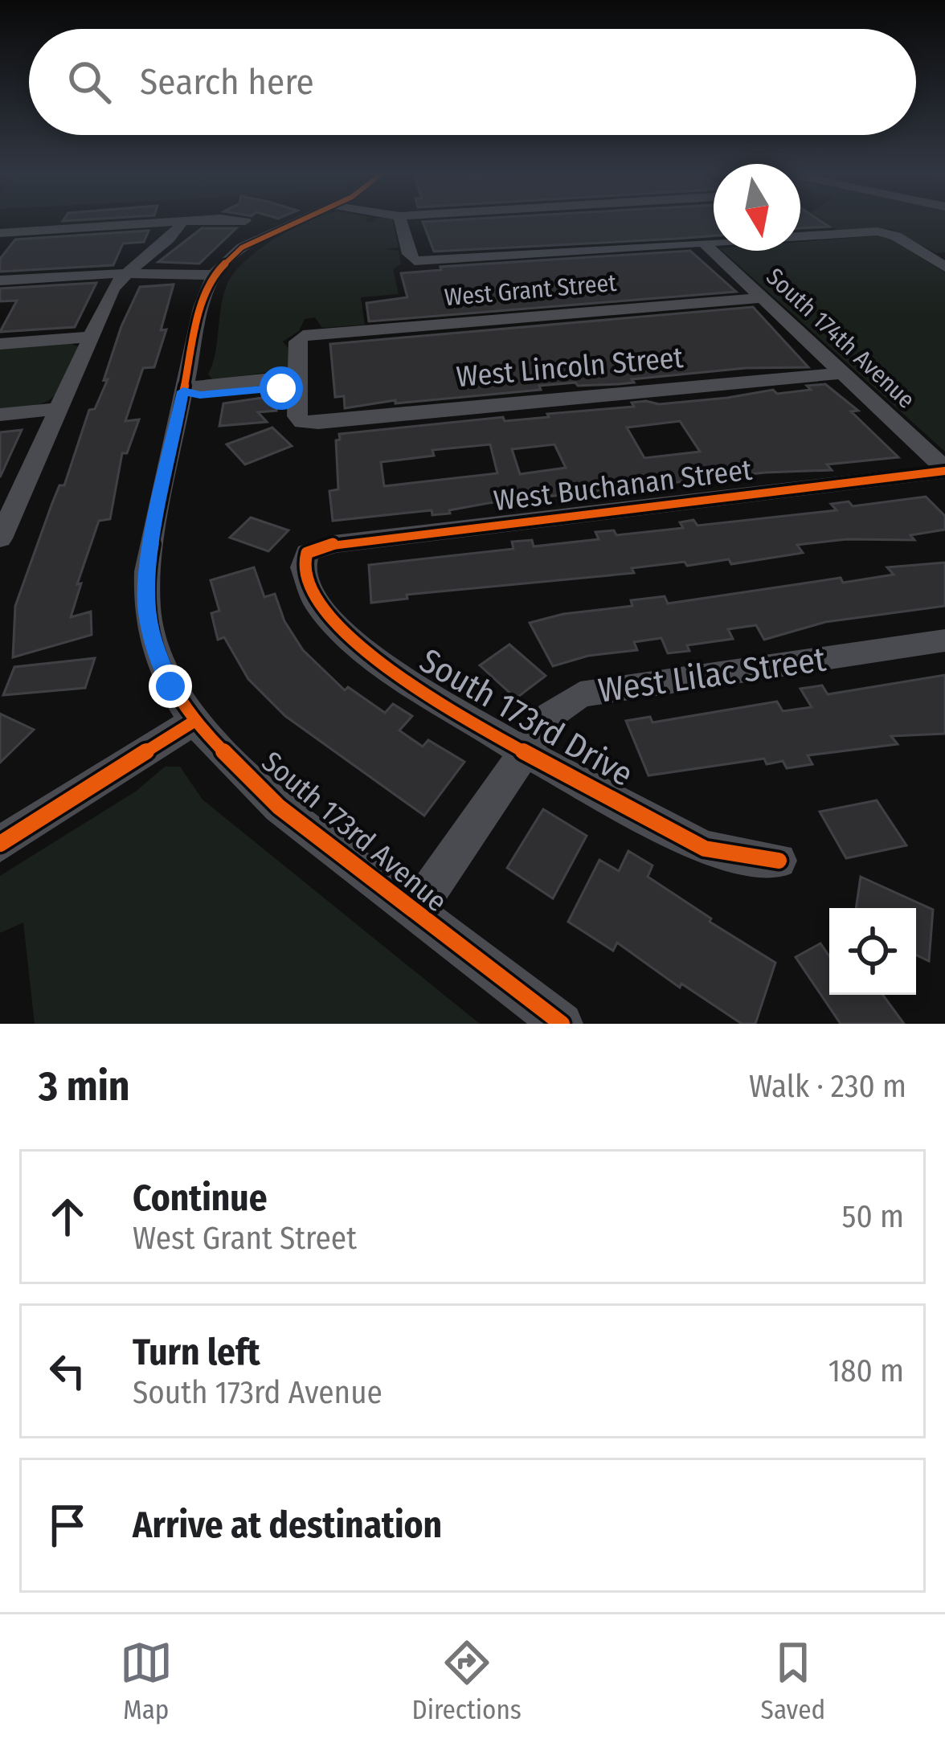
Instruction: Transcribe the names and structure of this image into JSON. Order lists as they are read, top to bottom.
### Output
{
  "streets": {
    "street": [
      "West Grant Street",
      "South 174th Avenue",
      "West Lincoln Street",
      "West Buchanan Street",
      "West Lilac Street",
      "South 173rd Drive",
      "South 173rd Avenue"
    ]
  },
  "crossings": [
    ["West Grant Street", "South 174th Avenue"],
    ["West Grant Street", "West Lincoln Street"],
    ["South 174th Avenue", "West Lincoln Street"],
    ["South 174th Avenue", "West Buchanan Street"],
    ["West Buchanan Street", "South 173rd Drive"],
    ["West Lilac Street", "South 173rd Drive"],
    ["West Lilac Street", "South 173rd Avenue"]
  ],
  "north": "bottom",
  "page": {
    "search": "Search here",
    "heading": ["3 min", "Walk · 230 m"],
    "list": [
      ["Continue", "West Grant Street", "50 m"],
      ["Turn left", "South 173rd Avenue", "180 m"],
      "Arrive at destination"
    ],
    "nav": ["Map", "Directions", "Saved"]
  }
}
